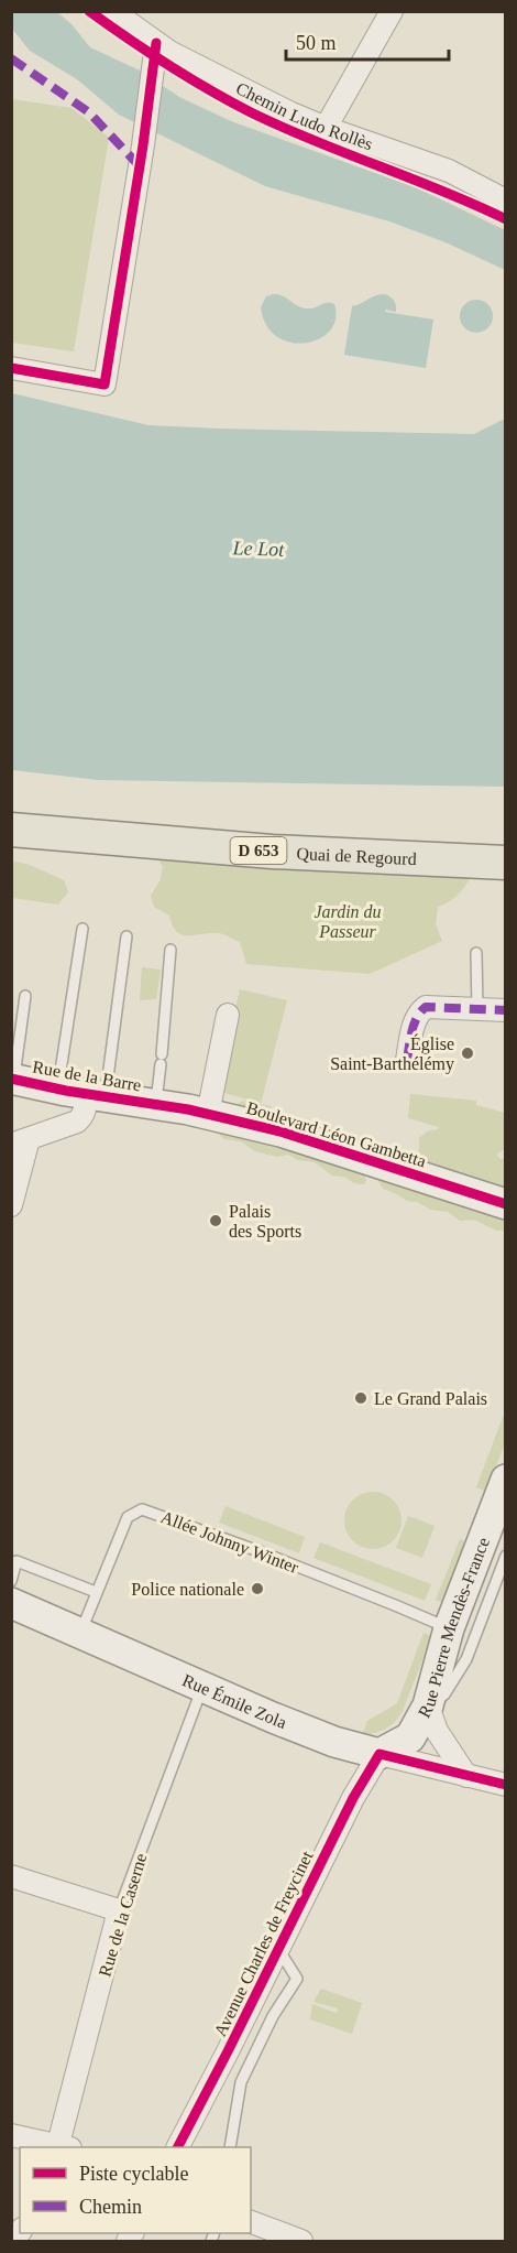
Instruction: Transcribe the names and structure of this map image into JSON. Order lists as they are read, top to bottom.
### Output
{
  "streets": {
    "main road": [
      "D 653",
      "Quai de Regourd",
      "Rue de la Barre",
      "Boulevard Léon Gambetta",
      "Rue Pierre Mendès-France",
      "Rue Émile Zola"
    ],
    "street": ["Chemin Ludo Rollès", "Rue de la Caserne", "Avenue Charles de Freycinet"],
    "lane": ["Allée Johnny Winter"]
  },
  "crossings": [
    ["Rue de la Barre", "Boulevard Léon Gambetta"],
    ["Allée Johnny Winter", "Rue Pierre Mendès-France"],
    ["Allée Johnny Winter", "Rue Émile Zola"],
    ["Rue Pierre Mendès-France", "Rue Émile Zola"],
    ["Rue Pierre Mendès-France", "Avenue Charles de Freycinet"],
    ["Rue Émile Zola", "Rue de la Caserne"],
    ["Rue Émile Zola", "Avenue Charles de Freycinet"]
  ],
  "water": ["Le Lot"],
  "parks": ["Jardin du Passeur"],
  "places": [
    "Église Saint-Barthélémy",
    "Palais des Sports",
    "Le Grand Palais",
    "Police nationale"
  ],
  "legend": ["Piste cyclable", "Chemin"],
  "scale_bar": "50 m"
}
